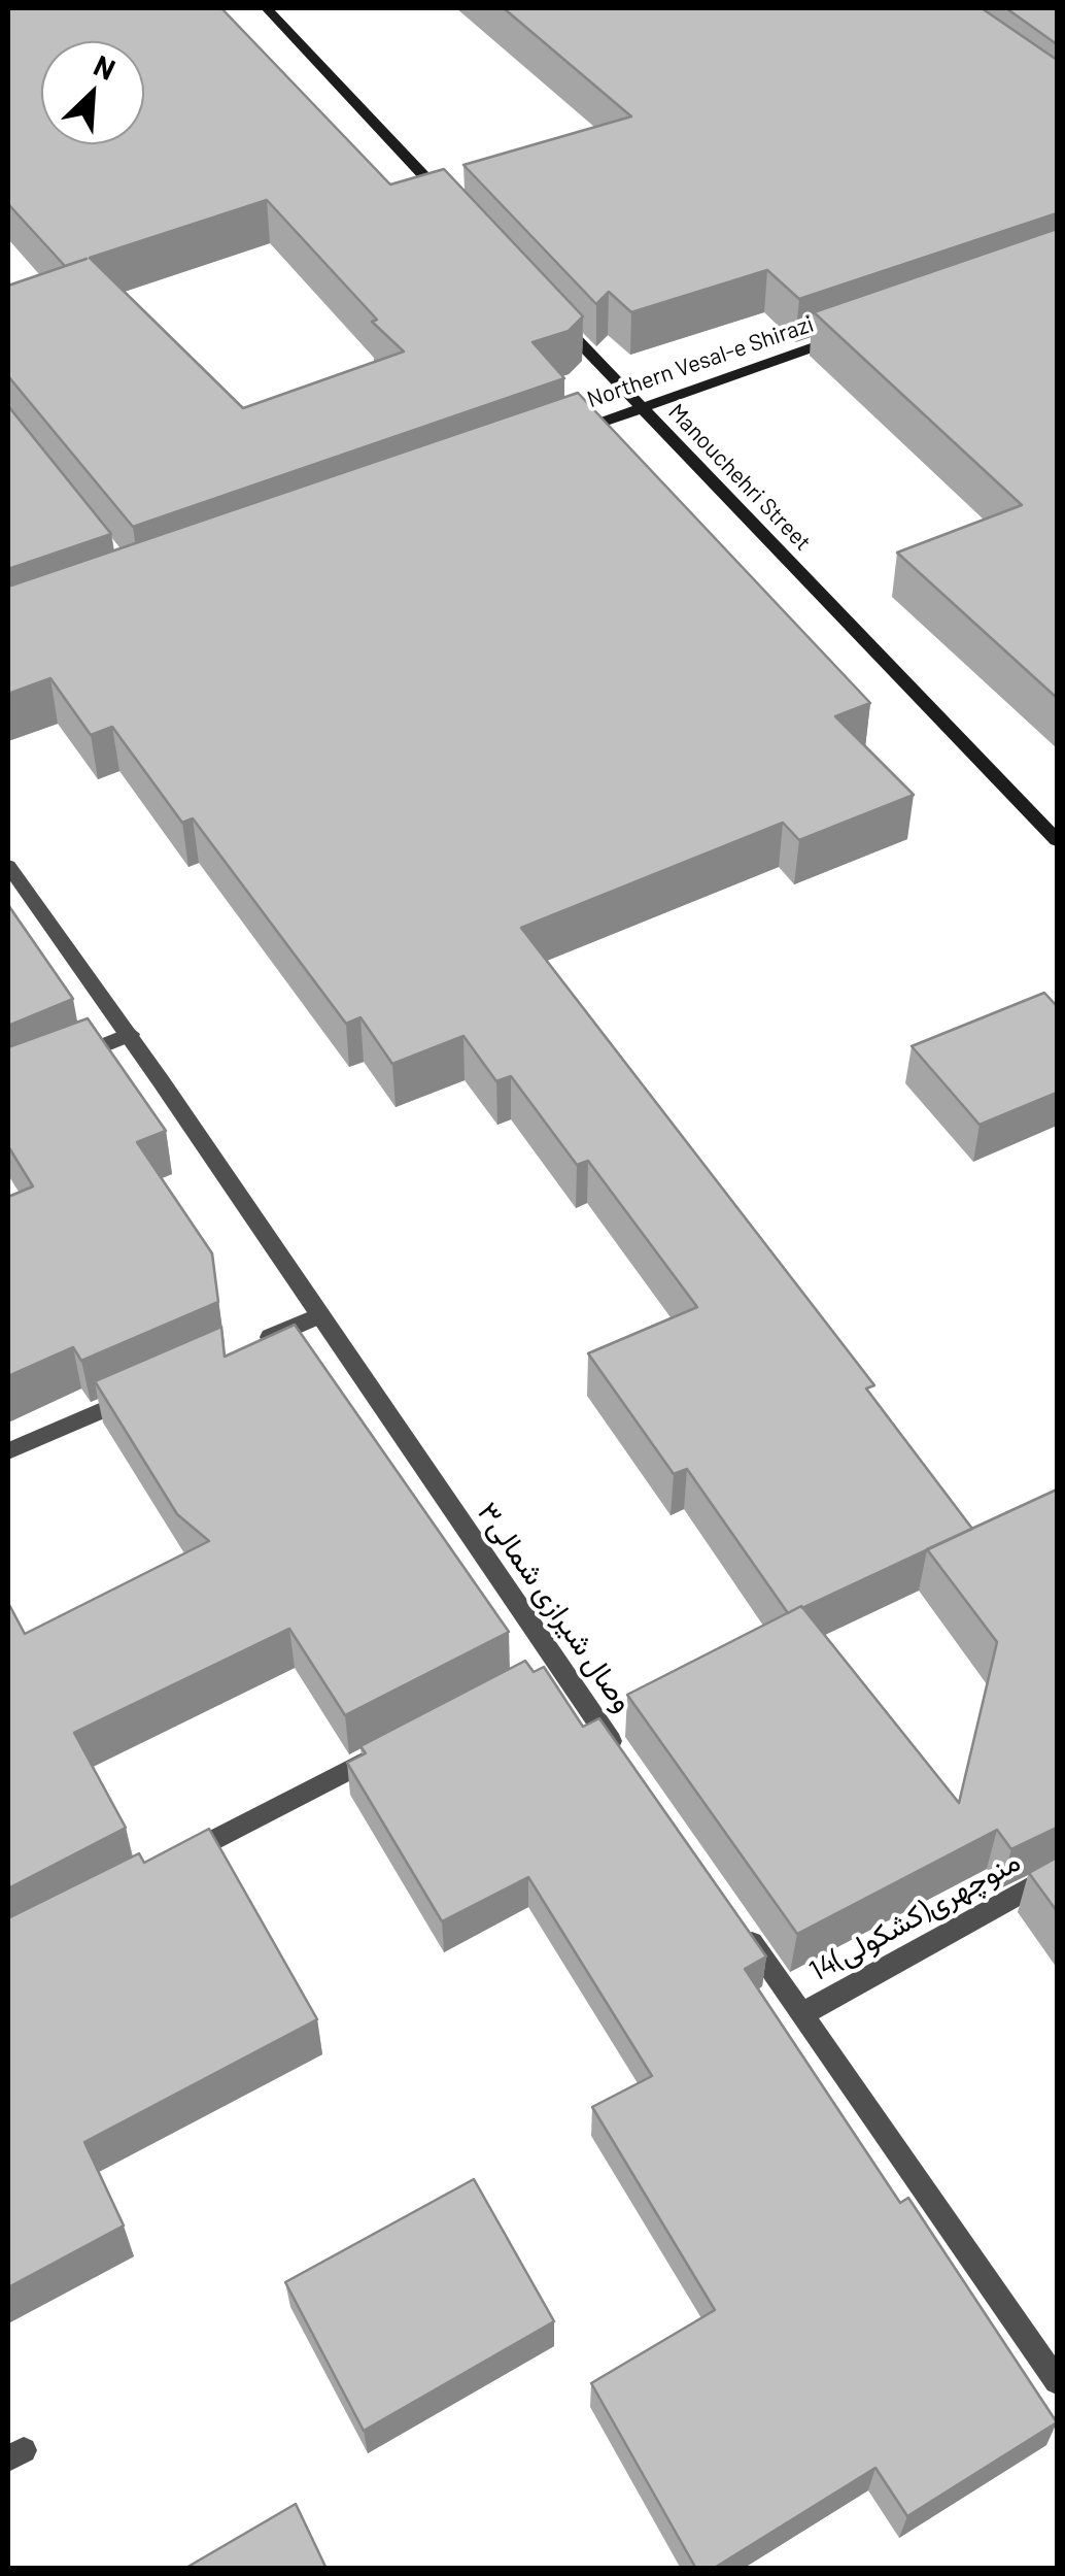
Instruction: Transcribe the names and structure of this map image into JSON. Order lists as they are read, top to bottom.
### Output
{
  "streets": {
    "street": [
      "Northern Vesal-e Shirazi",
      "Manouchehri Street",
      "وصال شیرازی شمالی۳",
      "14منوچهری(کشکولی)"
    ]
  },
  "crossings": [
    ["Northern Vesal-e Shirazi", "Manouchehri Street"]
  ],
  "north": "top right"
}
